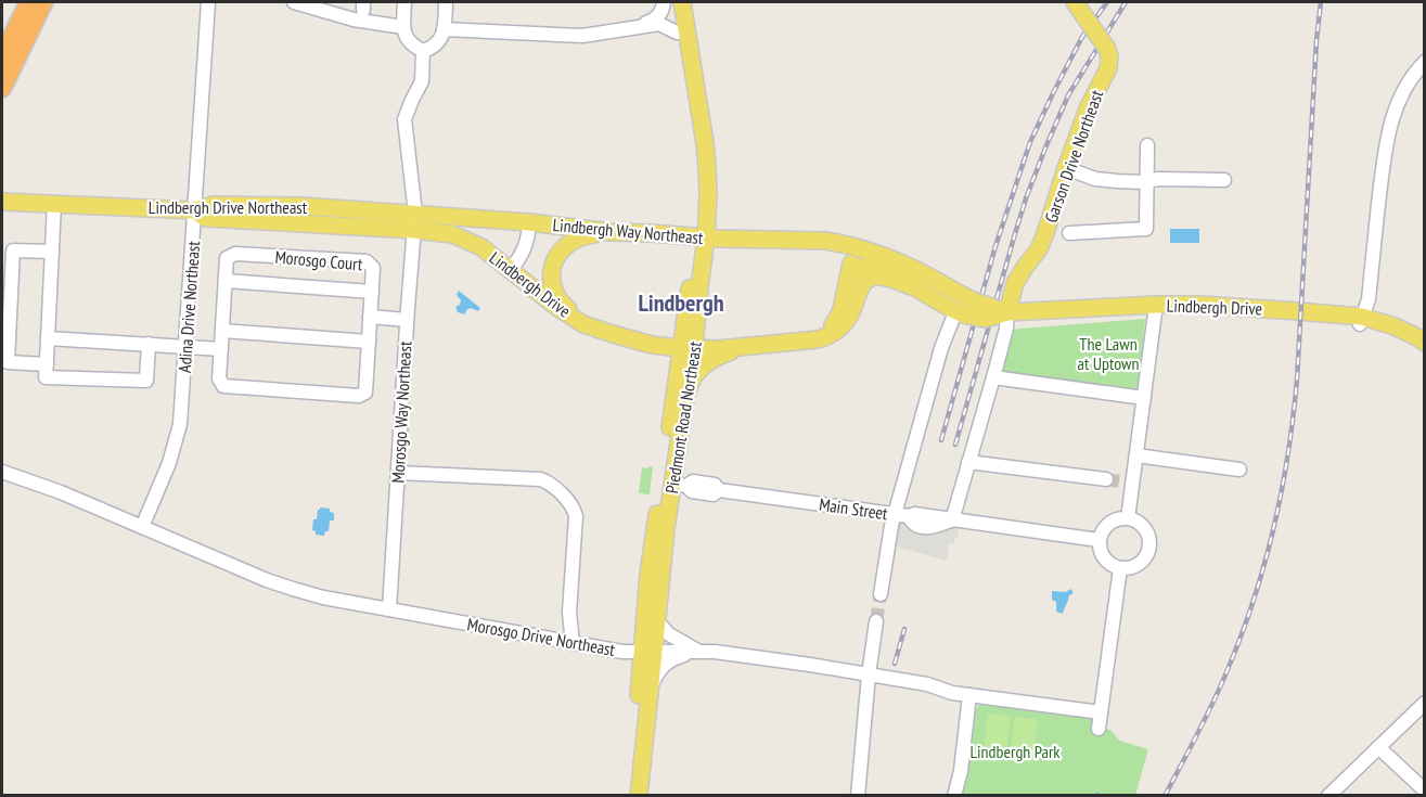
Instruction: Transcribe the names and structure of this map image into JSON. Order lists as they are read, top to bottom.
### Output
{
  "streets": {
    "main road": [
      "Garson Drive Northeast",
      "Lindbergh Drive Northeast",
      "Lindbergh Way Northeast",
      "Lindbergh Drive",
      "Piedmont Road Northeast"
    ],
    "street": [
      "Morosgo Court",
      "Adina Drive Northeast",
      "Morosgo Way Northeast",
      "Main Street",
      "Morosgo Drive Northeast"
    ]
  },
  "crossings": [
    ["Garson Drive Northeast", "Lindbergh Drive"],
    ["Lindbergh Drive Northeast", "Lindbergh Way Northeast"],
    ["Lindbergh Drive Northeast", "Lindbergh Drive"],
    ["Lindbergh Drive Northeast", "Adina Drive Northeast"],
    ["Lindbergh Drive Northeast", "Morosgo Way Northeast"],
    ["Lindbergh Way Northeast", "Lindbergh Drive"],
    ["Lindbergh Way Northeast", "Morosgo Way Northeast"],
    ["Lindbergh Way Northeast", "Piedmont Road Northeast"],
    ["Lindbergh Drive", "Morosgo Way Northeast"],
    ["Lindbergh Drive", "Piedmont Road Northeast"],
    ["Adina Drive Northeast", "Morosgo Drive Northeast"],
    ["Morosgo Way Northeast", "Morosgo Drive Northeast"],
    ["Piedmont Road Northeast", "Main Street"],
    ["Piedmont Road Northeast", "Morosgo Drive Northeast"]
  ],
  "districts": ["Lindbergh"],
  "parks": ["The Lawn at Uptown", "Lindbergh Park"]
}
